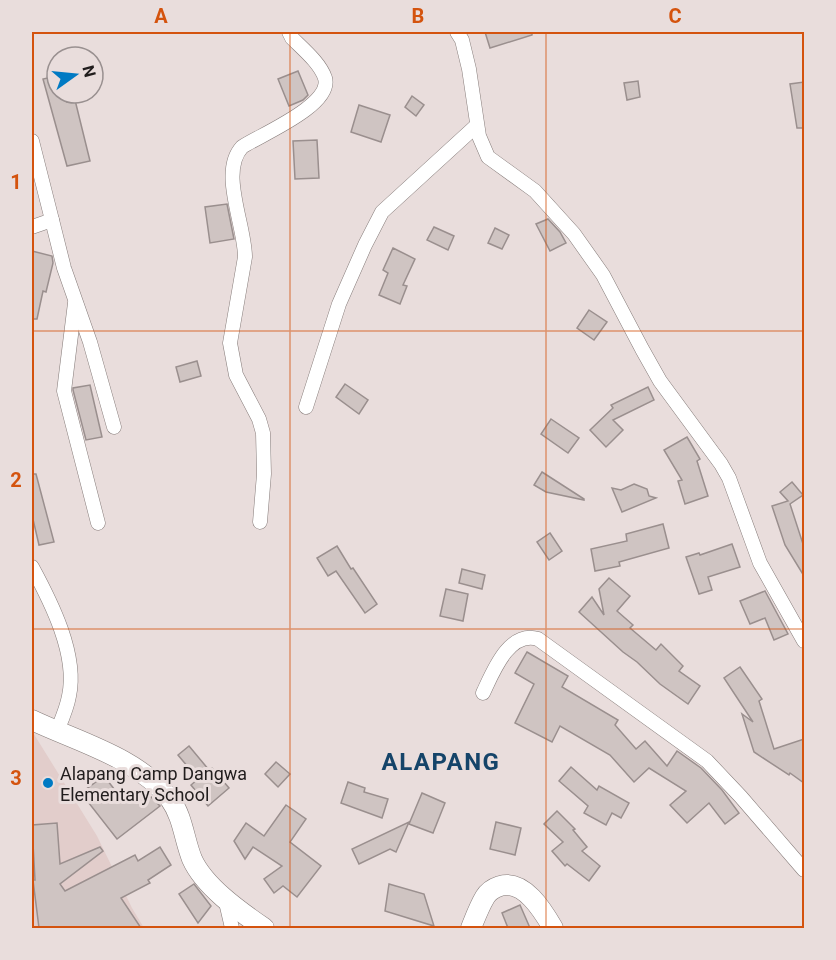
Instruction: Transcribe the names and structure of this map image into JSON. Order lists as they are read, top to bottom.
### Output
{
  "districts": ["ALAPANG"],
  "places": ["Alapang Camp Dangwa Elementary School"],
  "north": "right",
  "grid": {
    "columns": ["A", "B", "C"],
    "rows": ["1", "2", "3"]
  }
}
